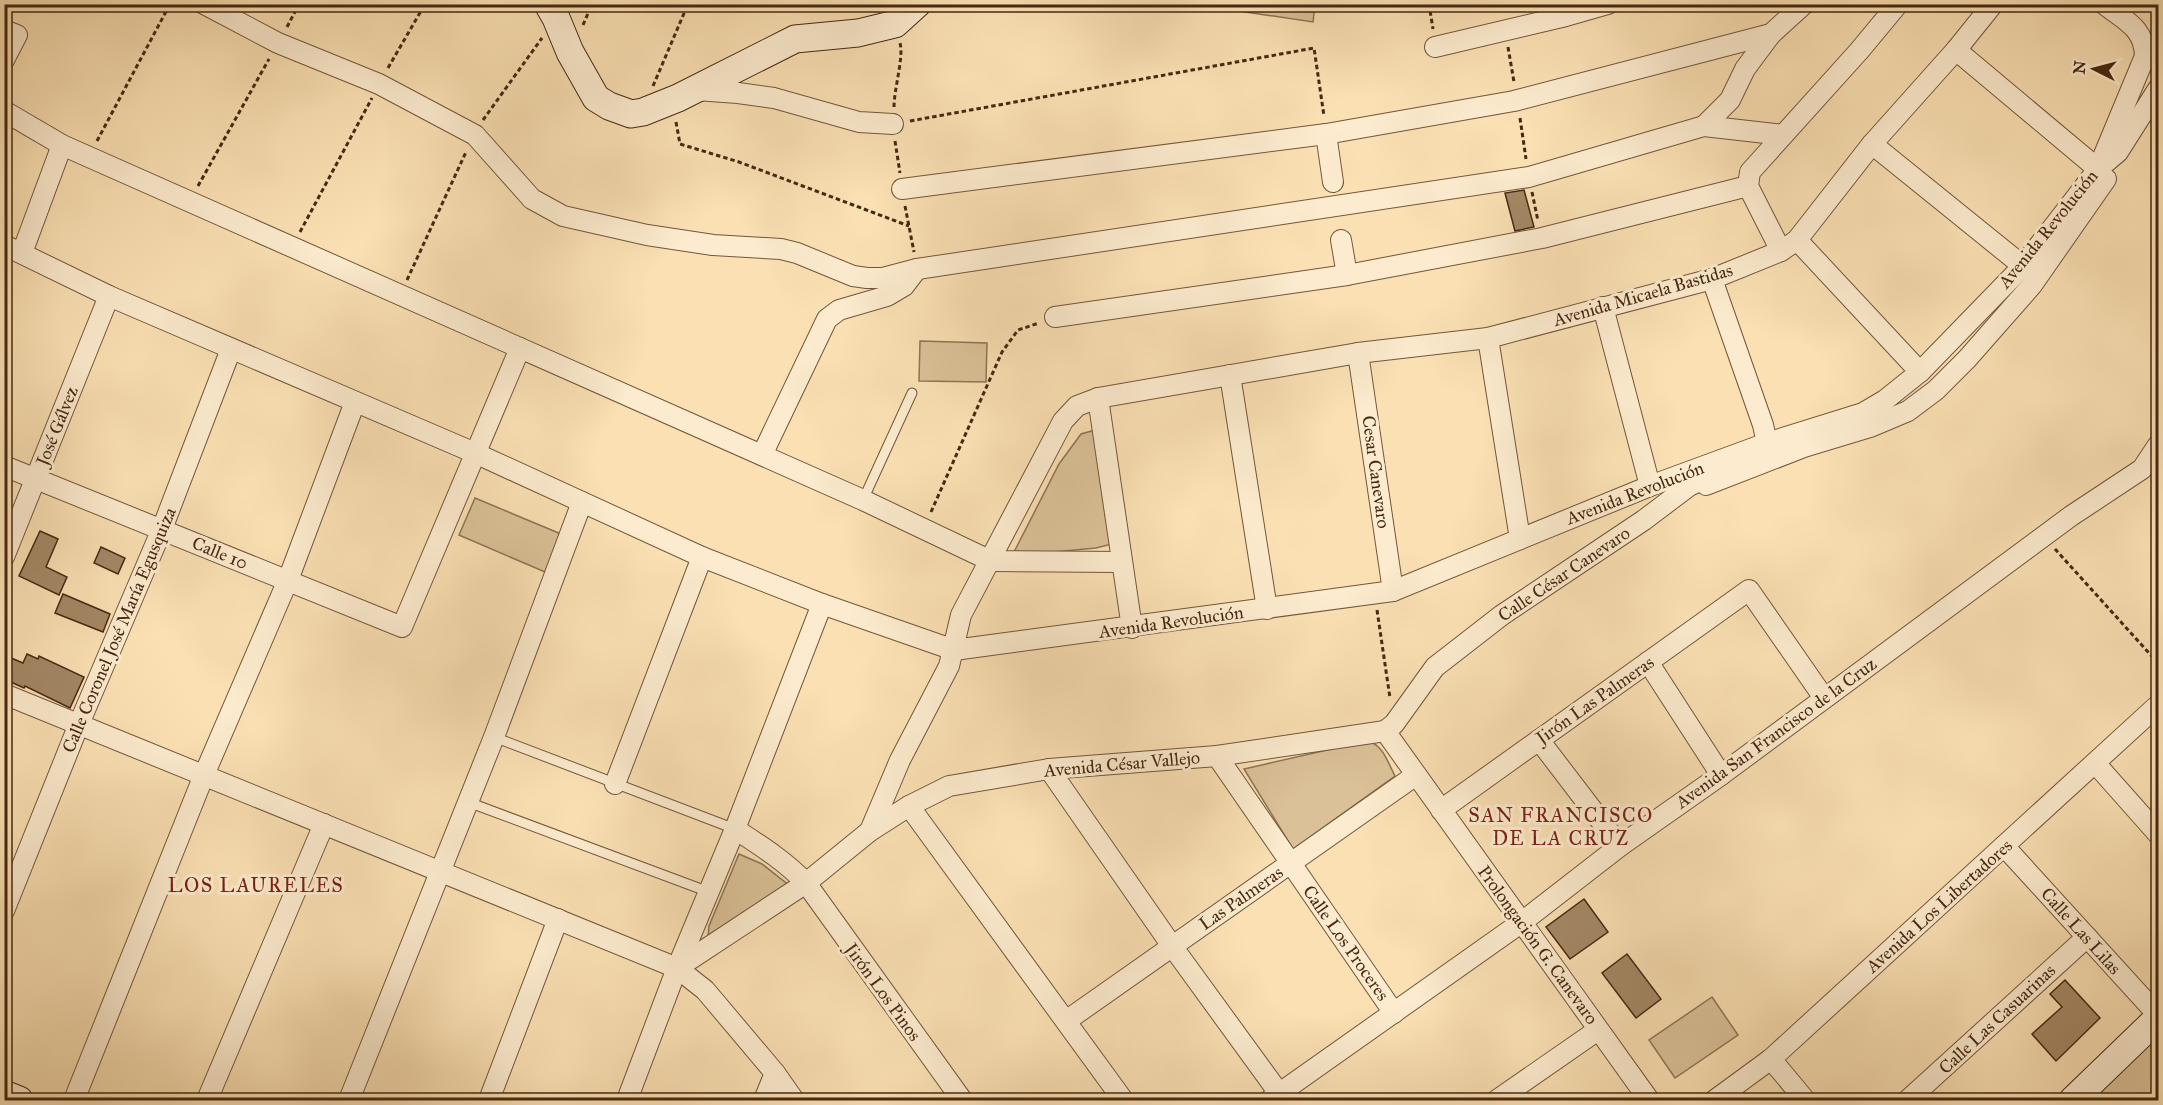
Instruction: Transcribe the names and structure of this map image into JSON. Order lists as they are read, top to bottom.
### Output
{
  "streets": {
    "street": [
      "Avenida Revolución",
      "Avenida Micaela Bastidas",
      "José Gálvez",
      "Cesar Canevaro",
      "Calle 10",
      "Calle César Canevaro",
      "Calle Coronel José María Egusquiza",
      "Jirón Las Palmeras",
      "Avenida San Francisco de la Cruz",
      "Avenida César Vallejo",
      "Las Palmeras",
      "Avenida Los Libertadores",
      "Calle Las Lilas",
      "Calle Los Proceres",
      "Prolongación G. Canevaro",
      "Jirón Los Pinos",
      "Calle Las Casuarinas"
    ]
  },
  "crossings": [
    ["Avenida Revolución", "Avenida Micaela Bastidas"],
    ["Avenida Revolución", "Cesar Canevaro"],
    ["Avenida Revolución", "Calle César Canevaro"],
    ["Avenida Micaela Bastidas", "Cesar Canevaro"],
    ["Avenida Micaela Bastidas", "Avenida César Vallejo"],
    ["José Gálvez", "Calle 10"],
    ["Calle 10", "Calle Coronel José María Egusquiza"],
    ["Calle César Canevaro", "Avenida César Vallejo"],
    ["Calle César Canevaro", "Prolongación G. Canevaro"],
    ["Jirón Las Palmeras", "Avenida San Francisco de la Cruz"],
    ["Jirón Las Palmeras", "Prolongación G. Canevaro"],
    ["Avenida San Francisco de la Cruz", "Calle Los Proceres"],
    ["Avenida San Francisco de la Cruz", "Prolongación G. Canevaro"],
    ["Avenida César Vallejo", "Calle Los Proceres"],
    ["Avenida César Vallejo", "Prolongación G. Canevaro"],
    ["Avenida César Vallejo", "Jirón Los Pinos"],
    ["Las Palmeras", "Calle Los Proceres"],
    ["Las Palmeras", "Prolongación G. Canevaro"],
    ["Avenida Los Libertadores", "Calle Las Lilas"],
    ["Calle Las Lilas", "Calle Las Casuarinas"]
  ],
  "districts": ["SAN FRANCISCO DE LA CRUZ", "LOS LAURELES"],
  "north": "left"
}
